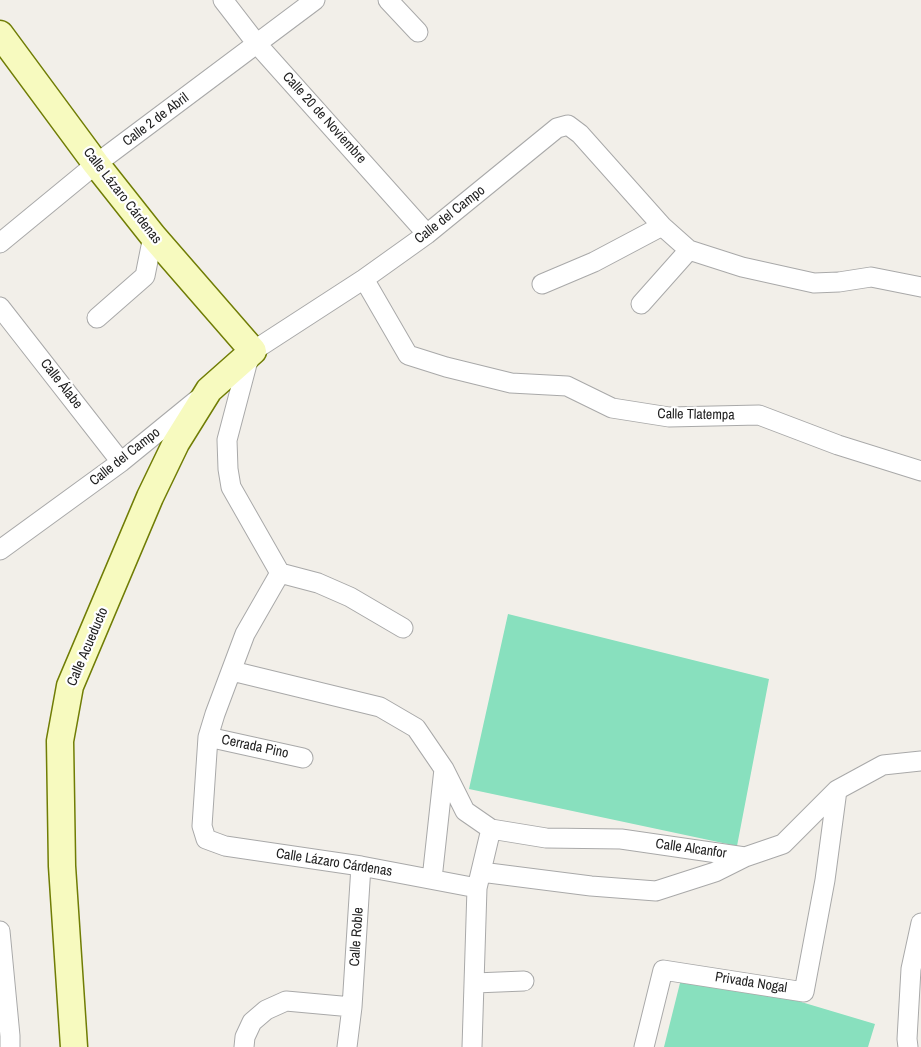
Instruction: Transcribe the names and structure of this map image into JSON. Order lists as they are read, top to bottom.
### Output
{
  "streets": {
    "street": [
      "Calle 20 de Noviembre",
      "Calle 2 de Abril",
      "Calle Lázaro Cárdenas",
      "Calle del Campo",
      "Calle Álabe",
      "Calle Tlatempa",
      "Calle Acueducto",
      "Cerrada Pino",
      "Calle Alcanfor",
      "Calle Roble",
      "Privada Nogal"
    ]
  },
  "crossings": [
    ["Calle 20 de Noviembre", "Calle 2 de Abril"],
    ["Calle 20 de Noviembre", "Calle del Campo"],
    ["Calle 2 de Abril", "Calle Lázaro Cárdenas"],
    ["Calle Lázaro Cárdenas", "Calle del Campo"],
    ["Calle Lázaro Cárdenas", "Cerrada Pino"],
    ["Calle Lázaro Cárdenas", "Calle Alcanfor"],
    ["Calle Lázaro Cárdenas", "Calle Roble"],
    ["Calle del Campo", "Calle Álabe"],
    ["Calle del Campo", "Calle Tlatempa"],
    ["Calle del Campo", "Calle Acueducto"],
    ["Calle Alcanfor", "Privada Nogal"]
  ]
}
